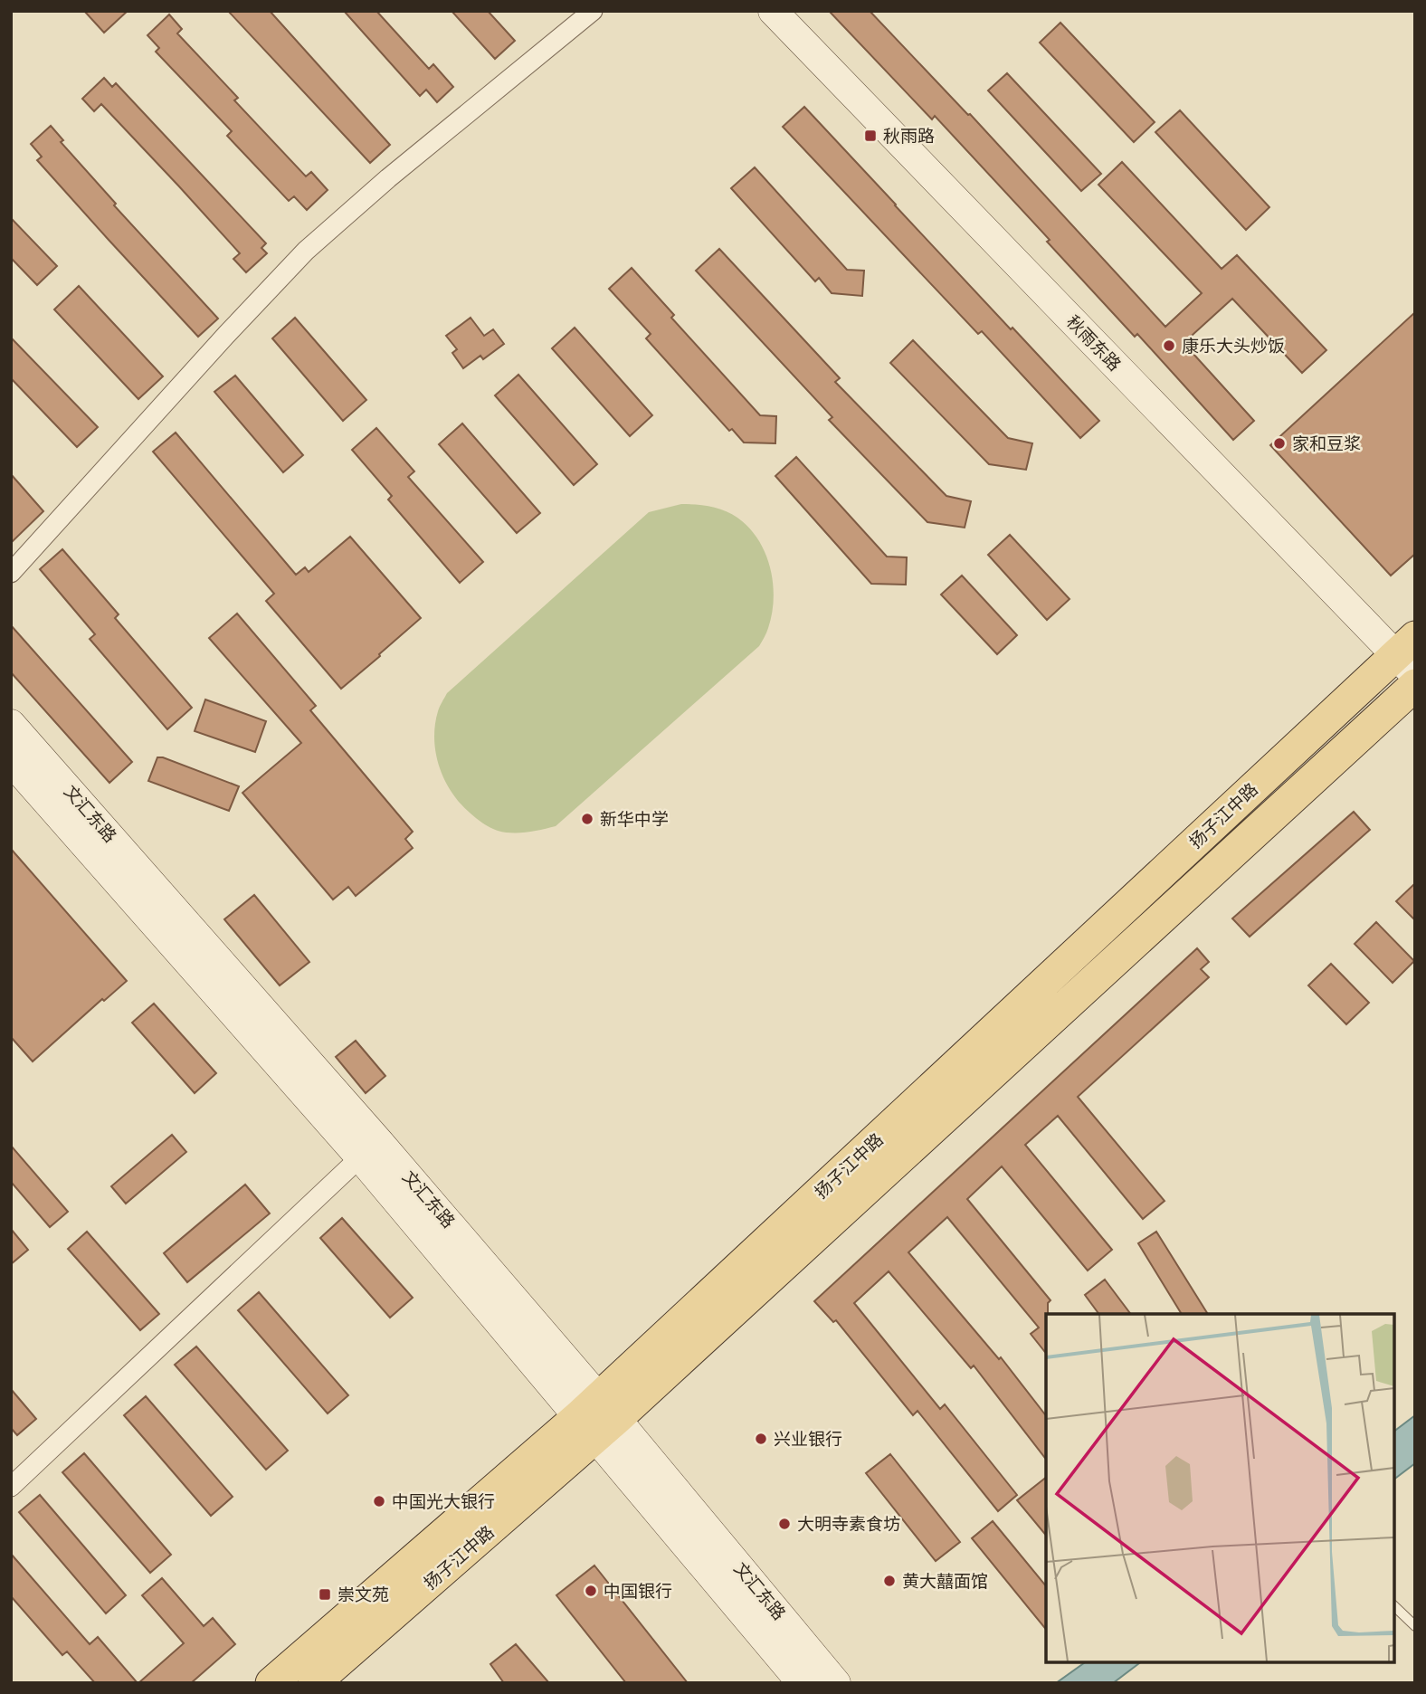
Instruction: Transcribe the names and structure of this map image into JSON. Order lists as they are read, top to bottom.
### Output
{
  "streets": {
    "main road": ["秋雨东路", "文汇东路", "扬子江中路"]
  },
  "crossings": [
    ["秋雨东路", "扬子江中路"],
    ["文汇东路", "扬子江中路"]
  ],
  "places": {
    "transit": ["秋雨路", "崇文苑"],
    "other": [
      "康乐大头炒饭",
      "家和豆浆",
      "新华中学",
      "兴业银行",
      "中国光大银行",
      "大明寺素食坊",
      "黄大囍面馆",
      "中国银行"
    ]
  }
}
